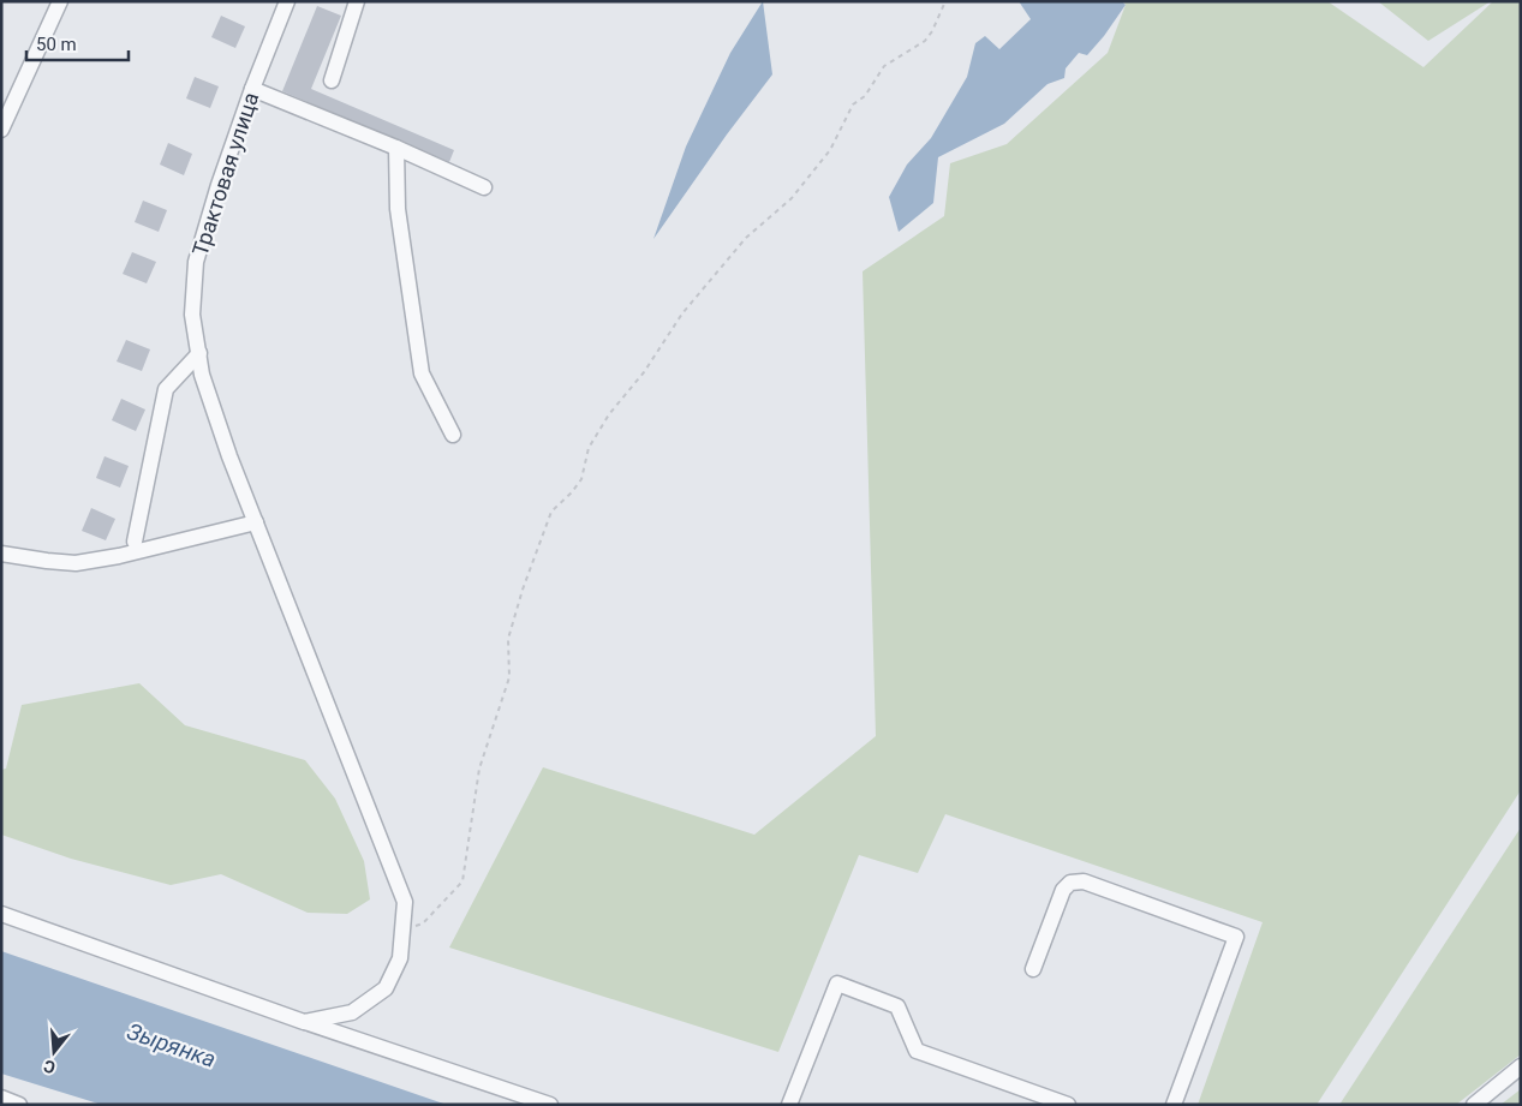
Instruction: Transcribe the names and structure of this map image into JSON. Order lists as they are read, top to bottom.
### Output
{
  "streets": {
    "street": ["Трактовая улица"]
  },
  "water": ["Зырянка"],
  "scale_bar": "50 m",
  "north": "bottom"
}
